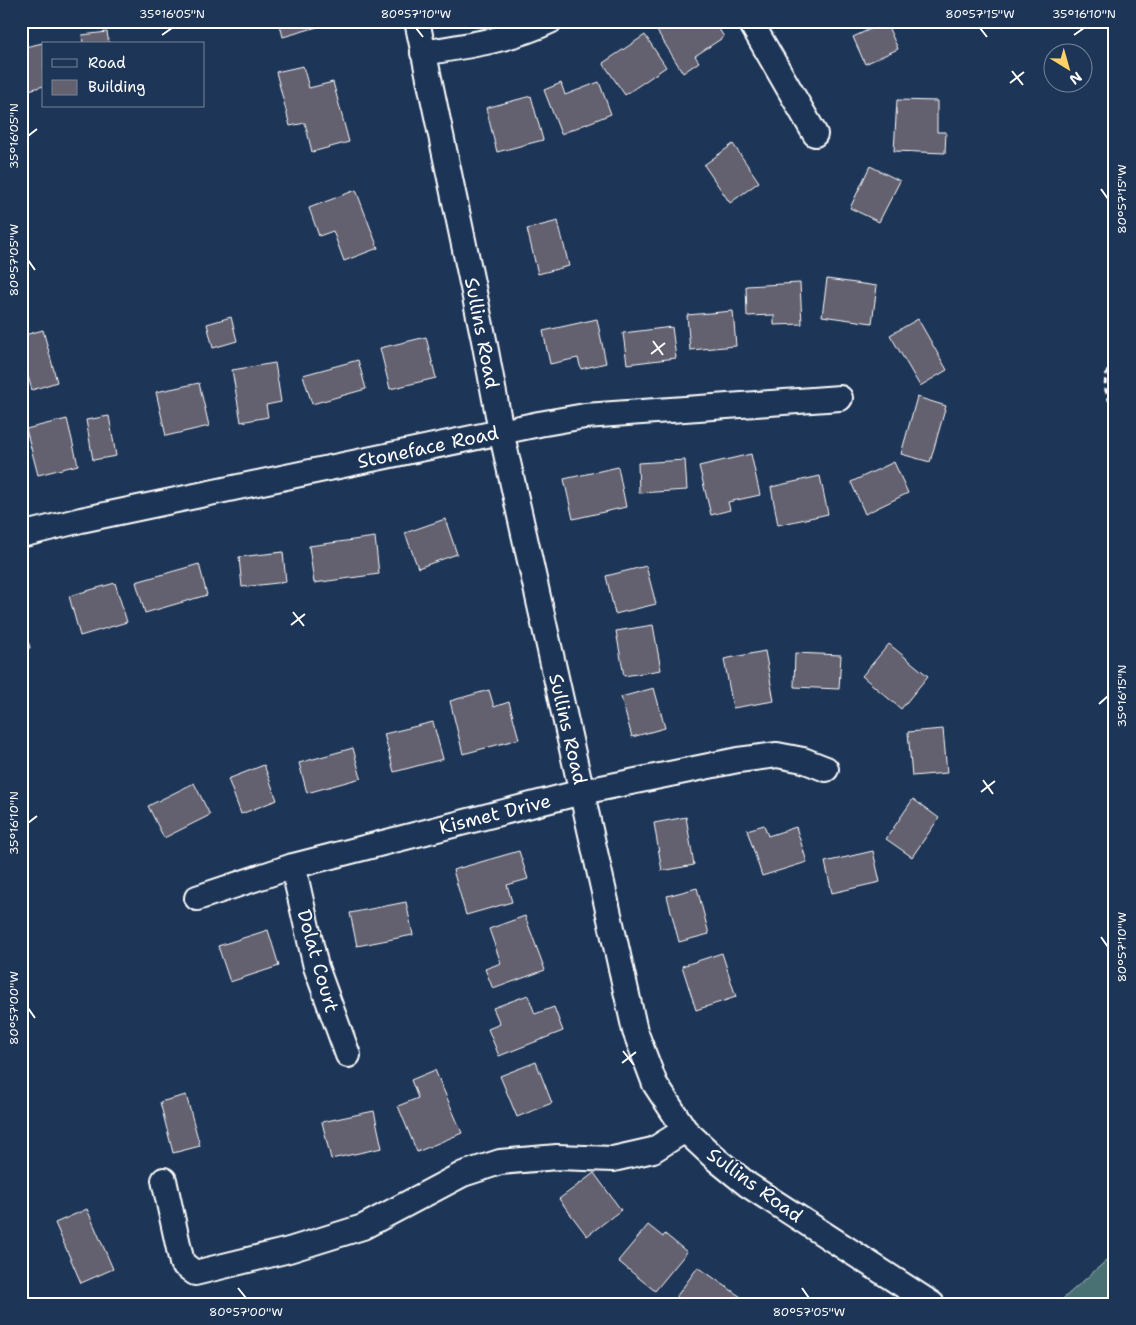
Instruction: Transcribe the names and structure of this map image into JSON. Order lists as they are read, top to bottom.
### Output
{
  "streets": {
    "street": [
      "Sullins Road",
      "Stoneface Road",
      "Kismet Drive",
      "Dolat Court"
    ]
  },
  "crossings": [
    ["Sullins Road", "Stoneface Road"],
    ["Sullins Road", "Kismet Drive"],
    ["Kismet Drive", "Dolat Court"]
  ],
  "legend": ["Road", "Building"],
  "north": "bottom right",
  "coordinates": [
    "35°16'05\"N",
    "80°57'10\"W",
    "80°57'15\"W",
    "35°16'10\"N",
    "80°57'05\"W",
    "35°16'15\"N",
    "80°57'00\"W"
  ]
}
